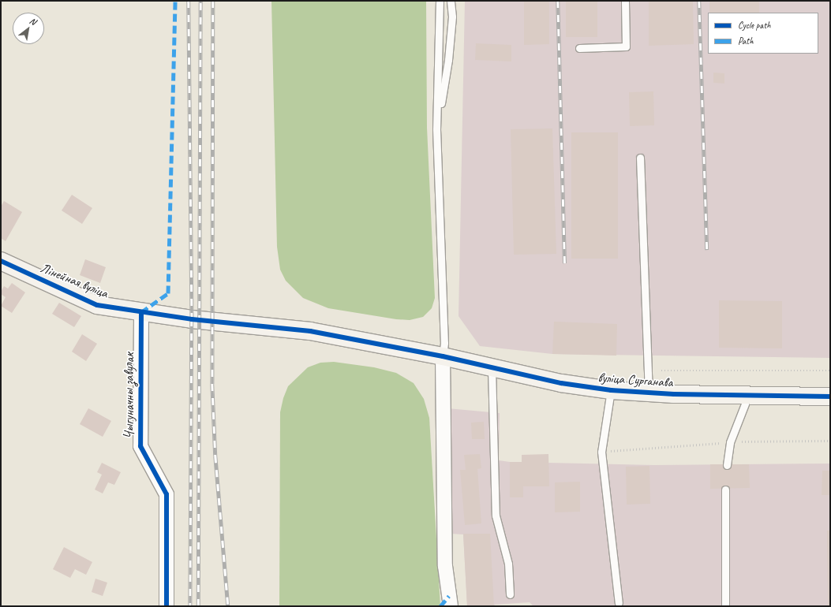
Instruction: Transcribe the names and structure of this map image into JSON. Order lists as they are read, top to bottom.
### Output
{
  "streets": {
    "street": ["Лінейная вуліца", "вуліца Сурганава", "Чыгуначны завулак"]
  },
  "crossings": [
    ["Лінейная вуліца", "вуліца Сурганава"],
    ["Лінейная вуліца", "Чыгуначны завулак"]
  ],
  "legend": ["Cycle path", "Path"],
  "north": "top right"
}
